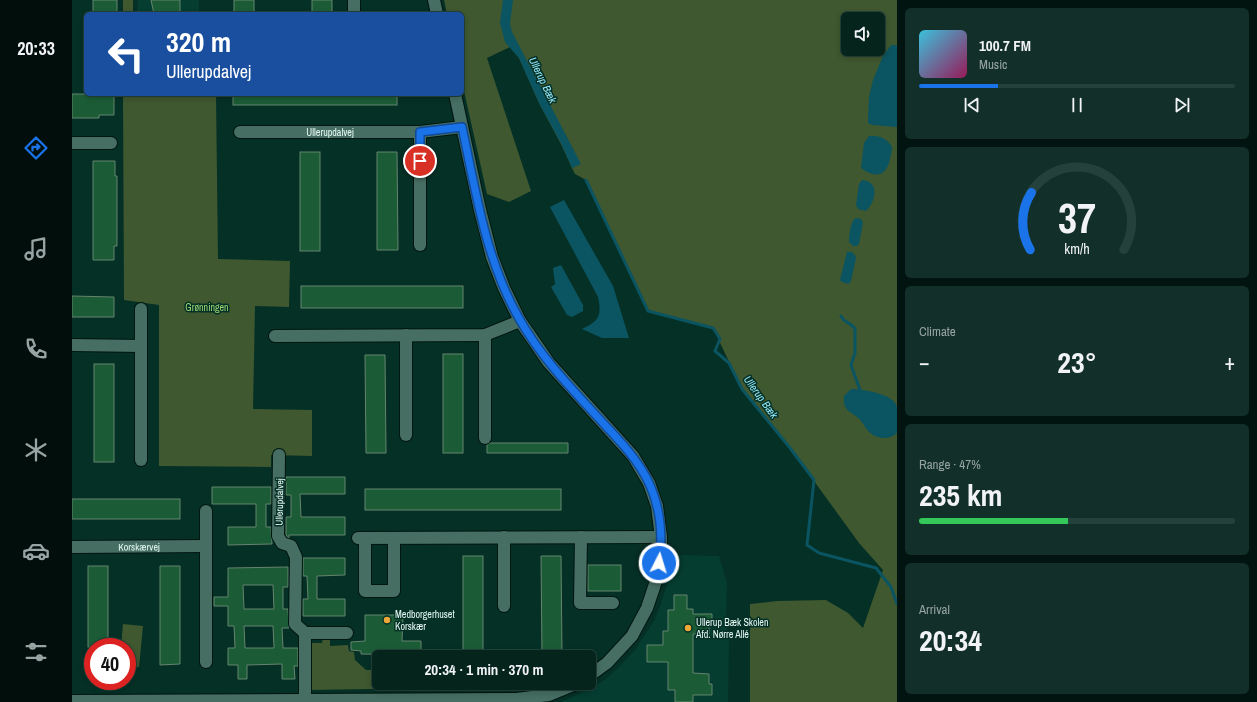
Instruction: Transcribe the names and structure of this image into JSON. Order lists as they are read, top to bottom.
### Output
{
  "streets": {
    "street": ["Ullerupdalvej", "Korskærvej"]
  },
  "water": ["Ullerup Bæk"],
  "parks": ["Grønningen"],
  "places": ["Medborgerhuset Korskær", "Ullerup Bæk Skolen Afd. Nørre Allé"],
  "page": {
    "tabs": "20:33",
    "turn": ["320 m", "Ullerupdalvej"],
    "song": ["100.7 FM", "Music"],
    "tile": [
      "Climate",
      ["Range · 47%", "235 km"],
      ["Arrival", "20:34"]
    ],
    "heat": ["−", "23°", "+"],
    "limit": "40",
    "trip": "20:34 · 1 min · 370 m",
    "gauge": ["37", "km/h"]
  }
}
